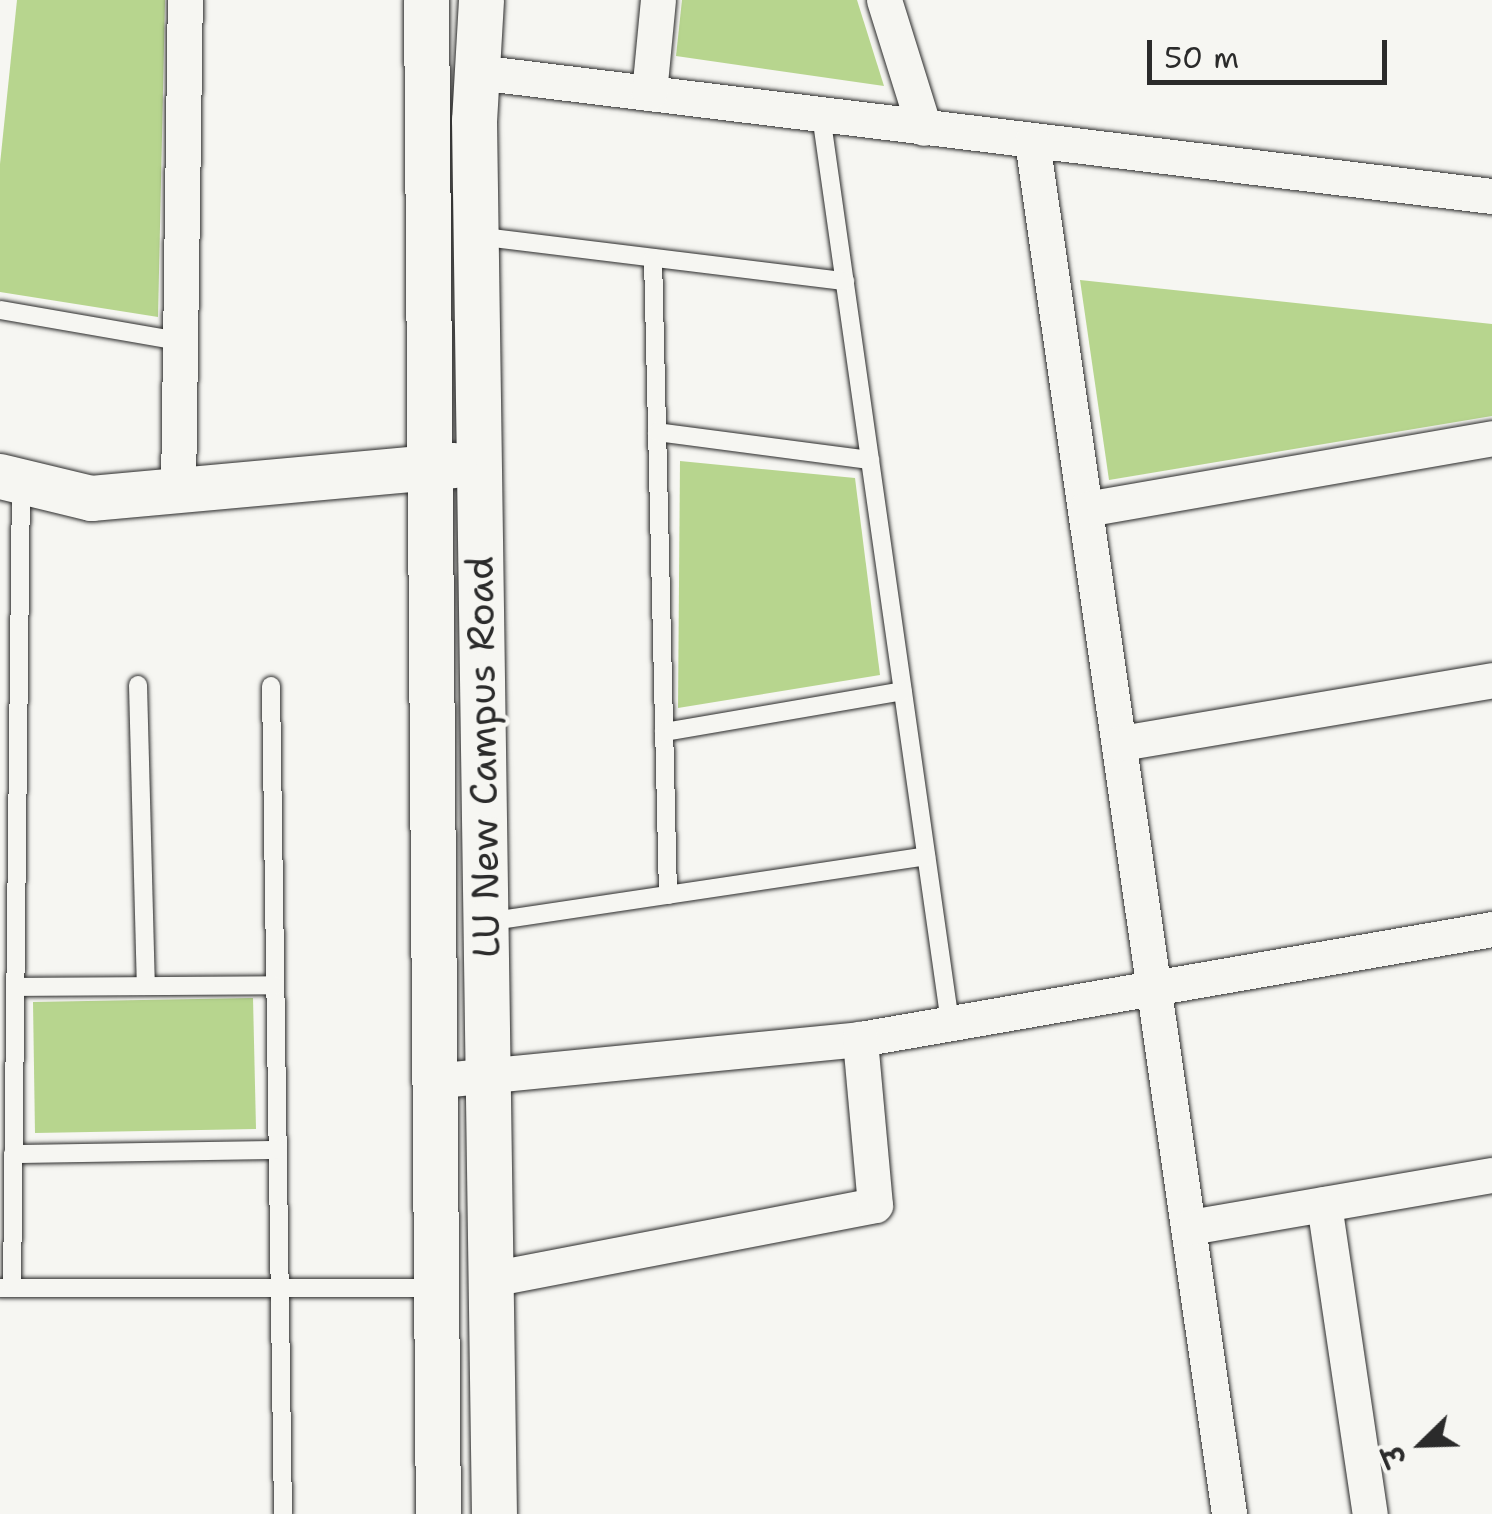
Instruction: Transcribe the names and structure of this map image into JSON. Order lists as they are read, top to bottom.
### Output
{
  "streets": {
    "street": ["LU New Campus Road"]
  },
  "scale_bar": "50 m",
  "north": "bottom left"
}
